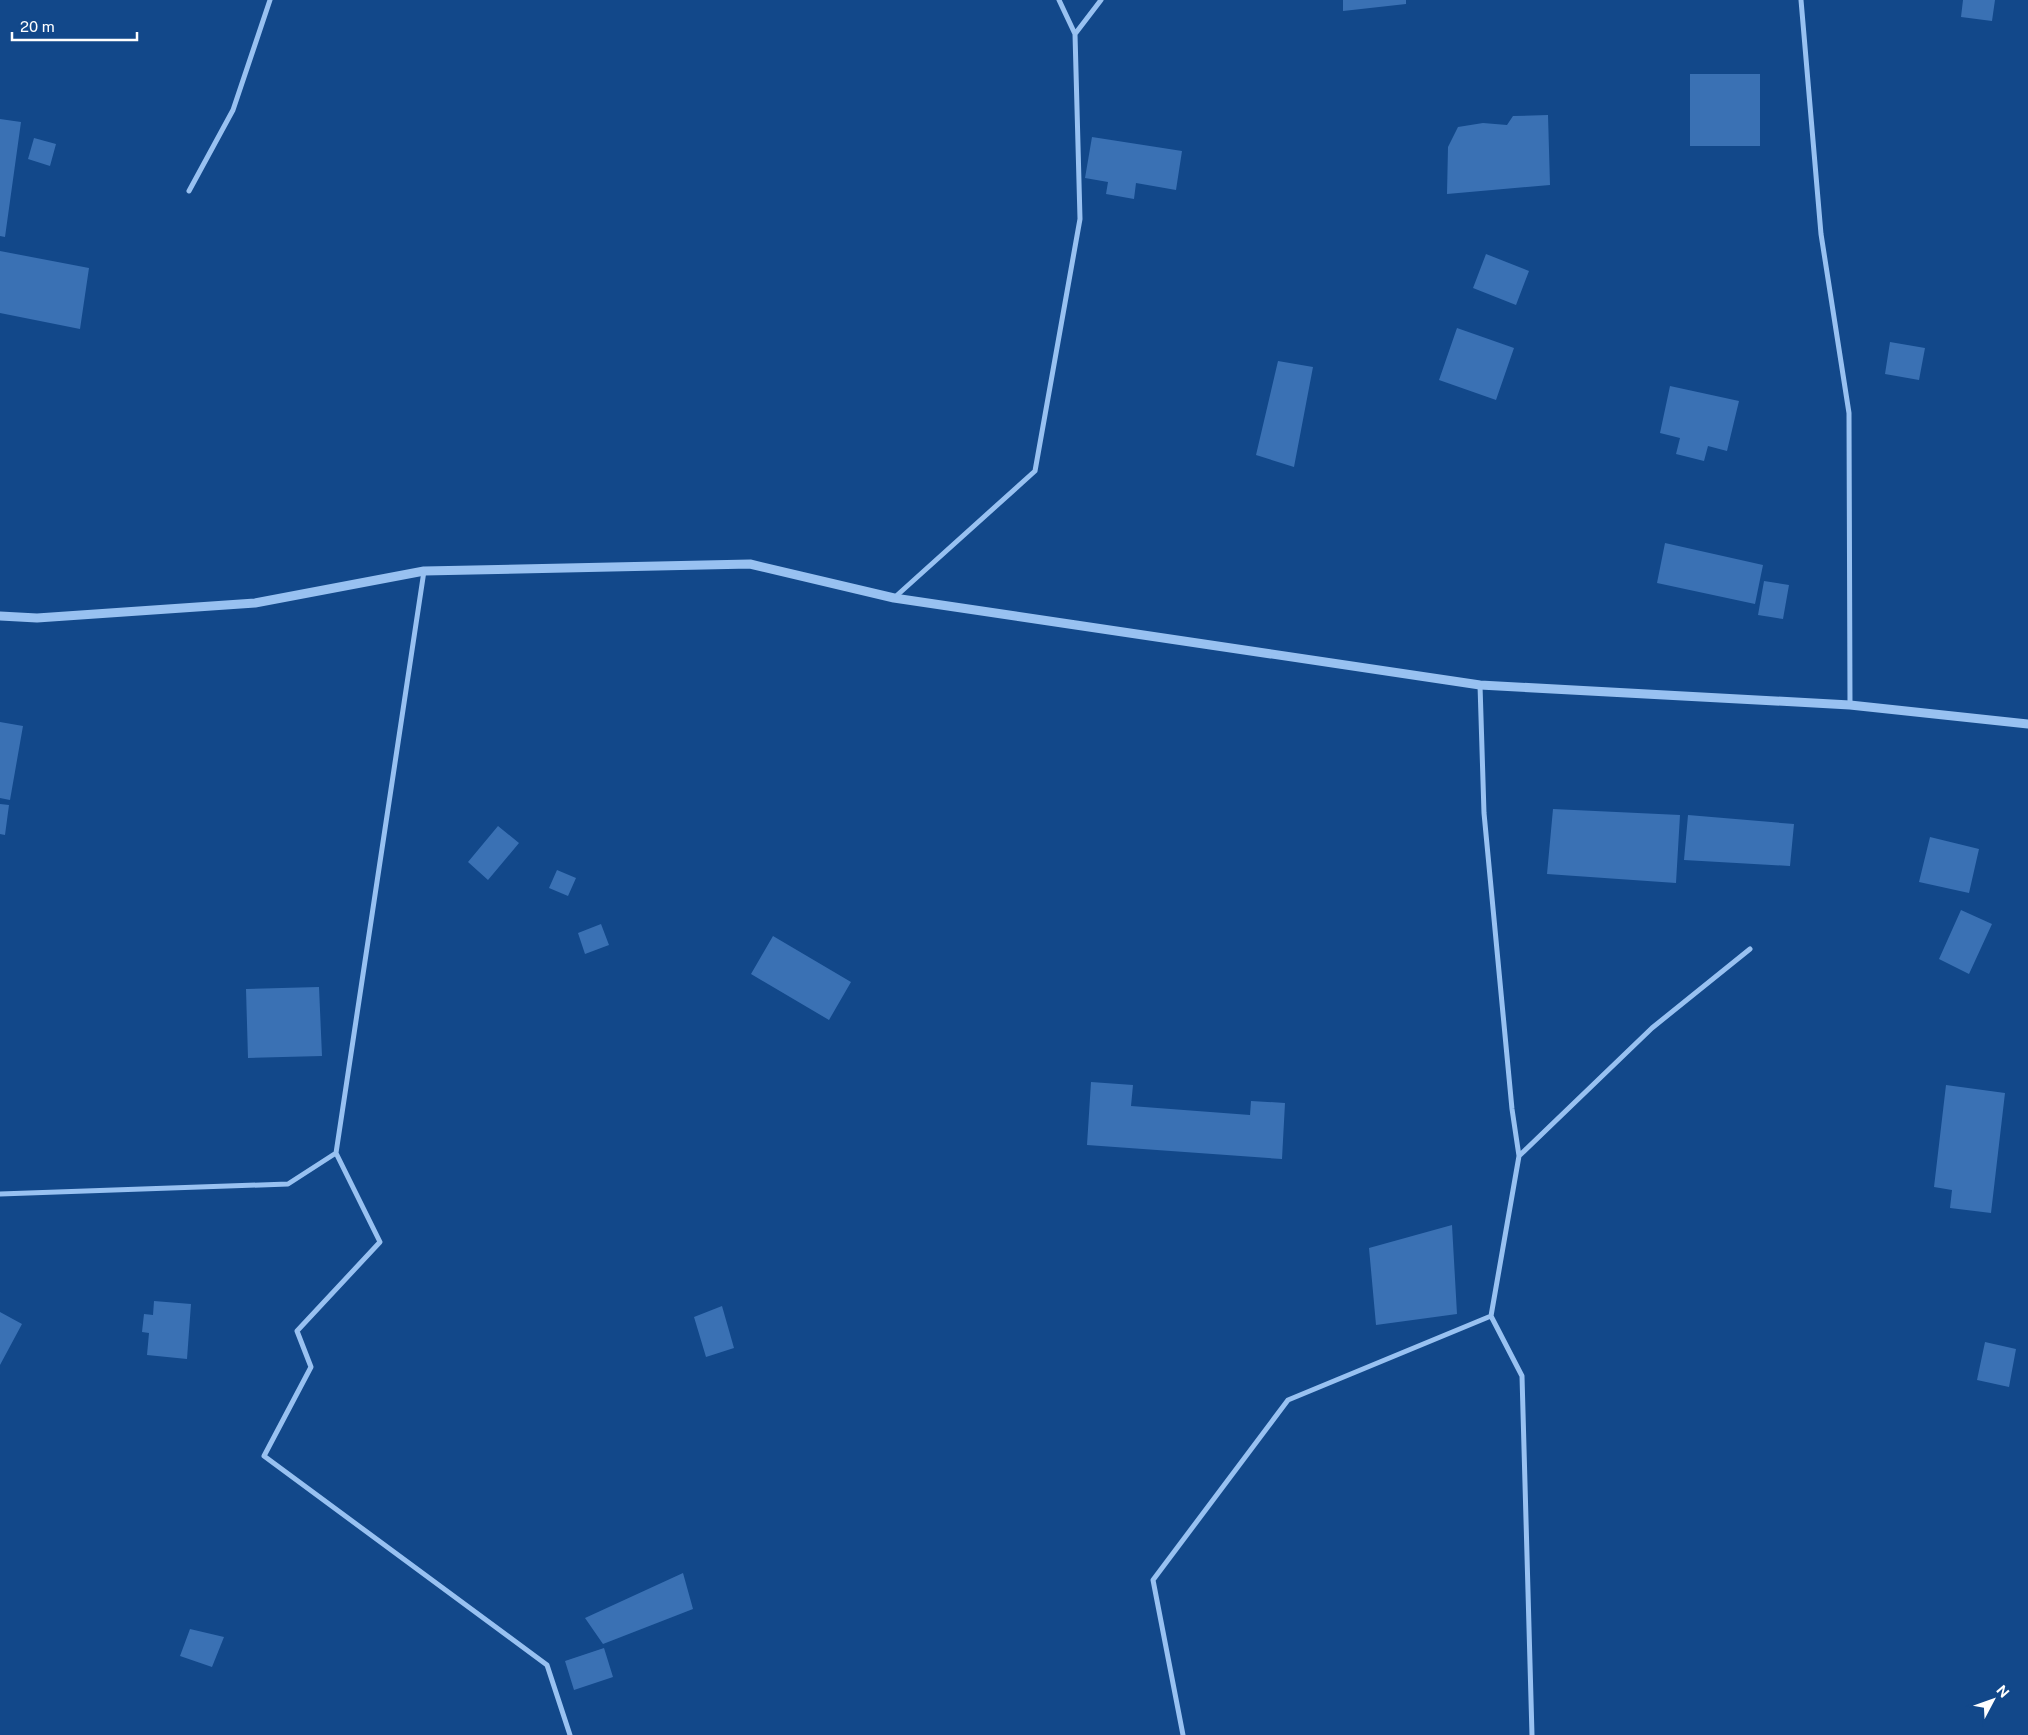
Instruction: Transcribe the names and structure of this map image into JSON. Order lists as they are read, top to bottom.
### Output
{
  "scale_bar": "20 m",
  "north": "top right"
}
